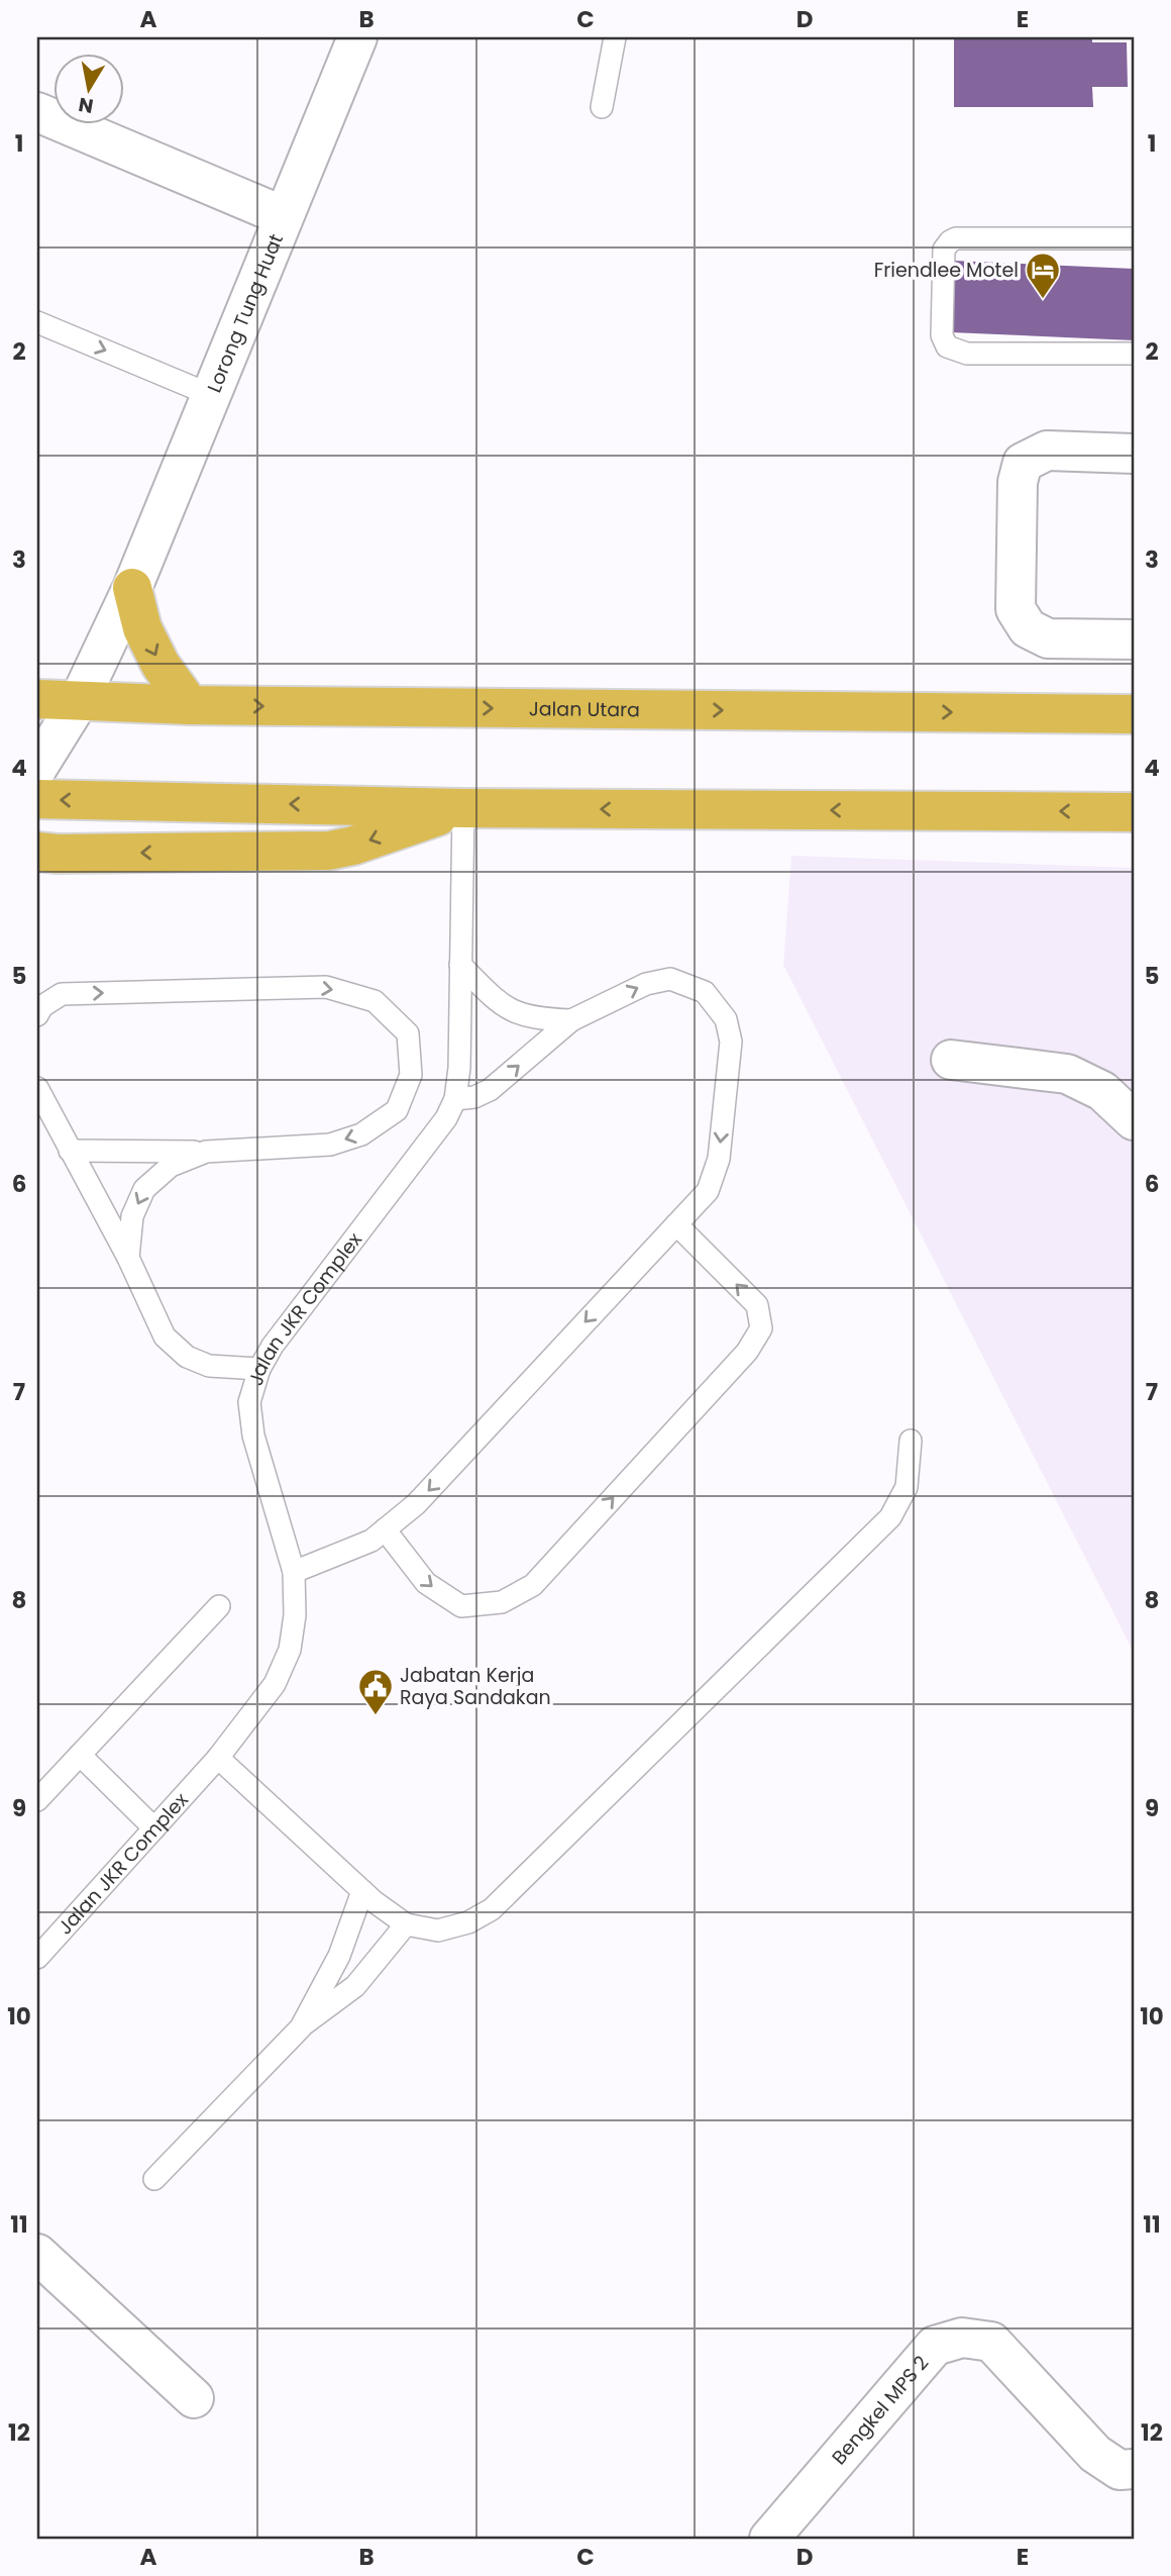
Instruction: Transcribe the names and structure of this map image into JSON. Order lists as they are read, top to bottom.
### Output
{
  "streets": {
    "highway": ["Jalan Utara"],
    "street": ["Lorong Tung Huat", "Bengkel MPS 2"],
    "lane": ["Jalan JKR Complex"]
  },
  "crossings": [
    ["Lorong Tung Huat", "Jalan Utara"]
  ],
  "places": {
    "hotel": ["Friendlee Motel"],
    "public building": ["Jabatan Kerja Raya Sandakan"]
  },
  "north": "bottom",
  "grid": {
    "columns": [
      "A",
      "B",
      "C",
      "D",
      "E"
    ],
    "rows": [
      "1",
      "2",
      "3",
      "4",
      "5",
      "6",
      "7",
      "8",
      "9",
      "10",
      "11",
      "12"
    ]
  }
}
